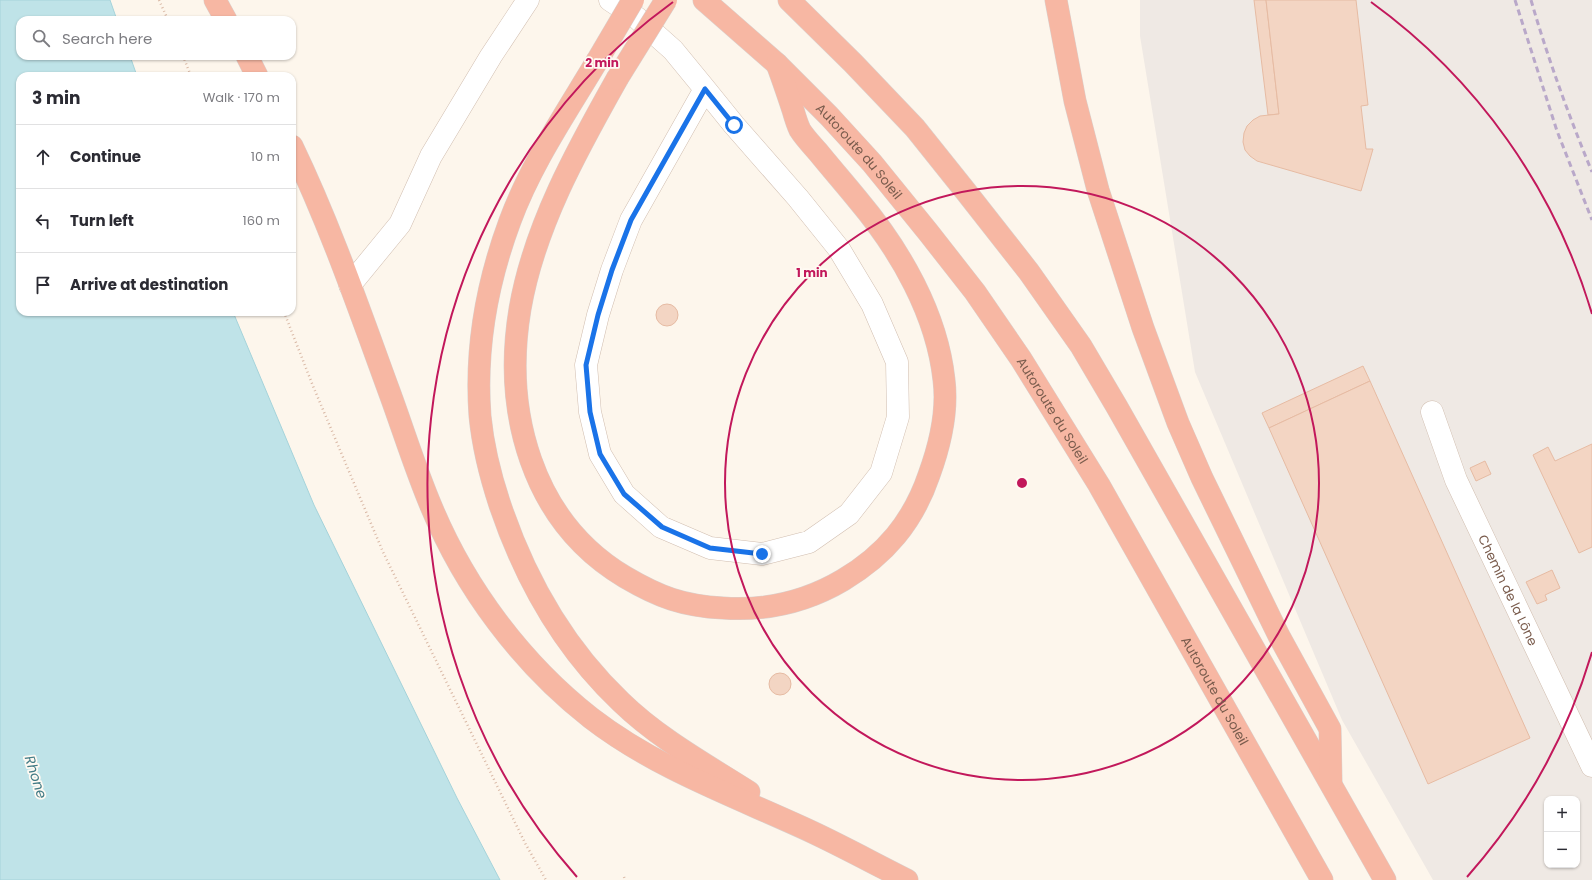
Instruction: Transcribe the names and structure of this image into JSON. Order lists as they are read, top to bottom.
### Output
{
  "streets": {
    "highway": ["Autoroute du Soleil"],
    "street": ["Chemin de la Lône"]
  },
  "water": ["Rhone"],
  "page": {
    "search": "Search here",
    "heading": ["3 min", "Walk · 170 m"],
    "list": [
      ["Continue", "10 m"],
      ["Turn left", "160 m"],
      "Arrive at destination"
    ],
    "map_buttons": ["+", "−"]
  },
  "rings": ["2 min", "1 min"]
}
